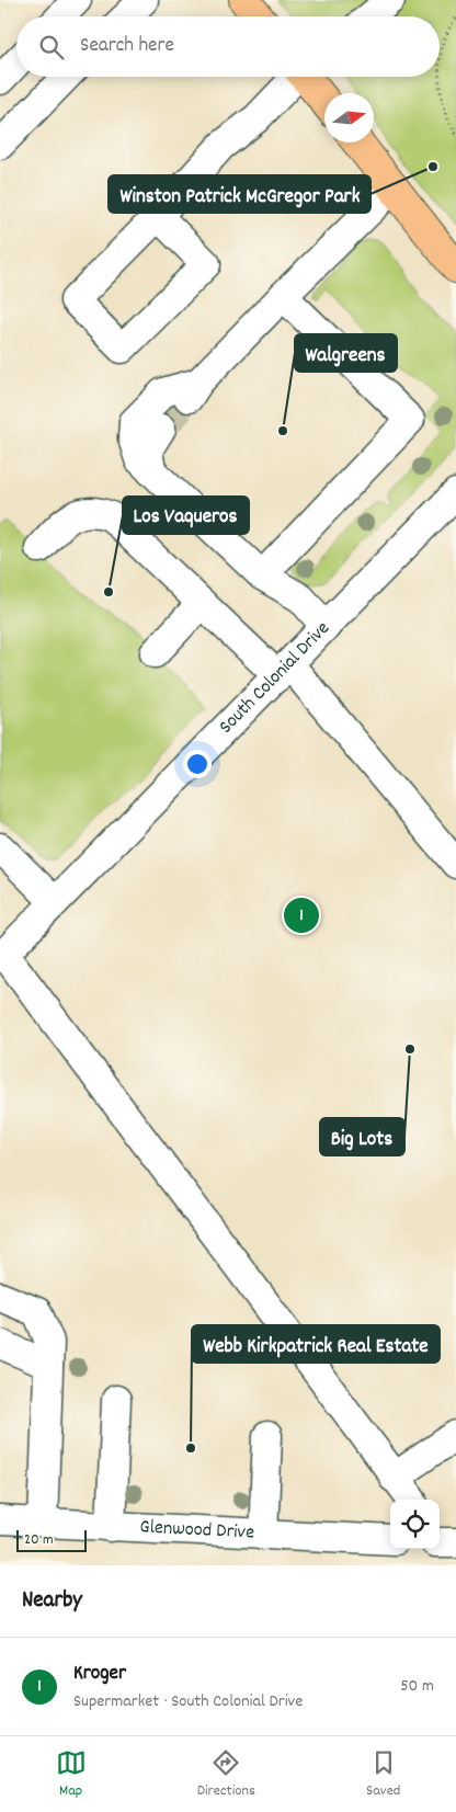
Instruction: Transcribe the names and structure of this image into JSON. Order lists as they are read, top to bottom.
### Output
{
  "streets": {
    "street": ["South Colonial Drive", "Glenwood Drive"]
  },
  "places": [
    "Winston Patrick McGregor Park",
    "Walgreens",
    "Los Vaqueros",
    "Big Lots",
    "Webb Kirkpatrick Real Estate"
  ],
  "scale_bar": "20 m",
  "north": "right",
  "page": {
    "search": "Search here",
    "pins": "1",
    "scale": "20 m",
    "heading": "Nearby",
    "list": [
      {
        "mark": "1",
        "name": "Kroger",
        "note": "Supermarket · South Colonial Drive",
        "value": "50 m"
      }
    ],
    "nav": ["Map", "Directions", "Saved"]
  }
}
